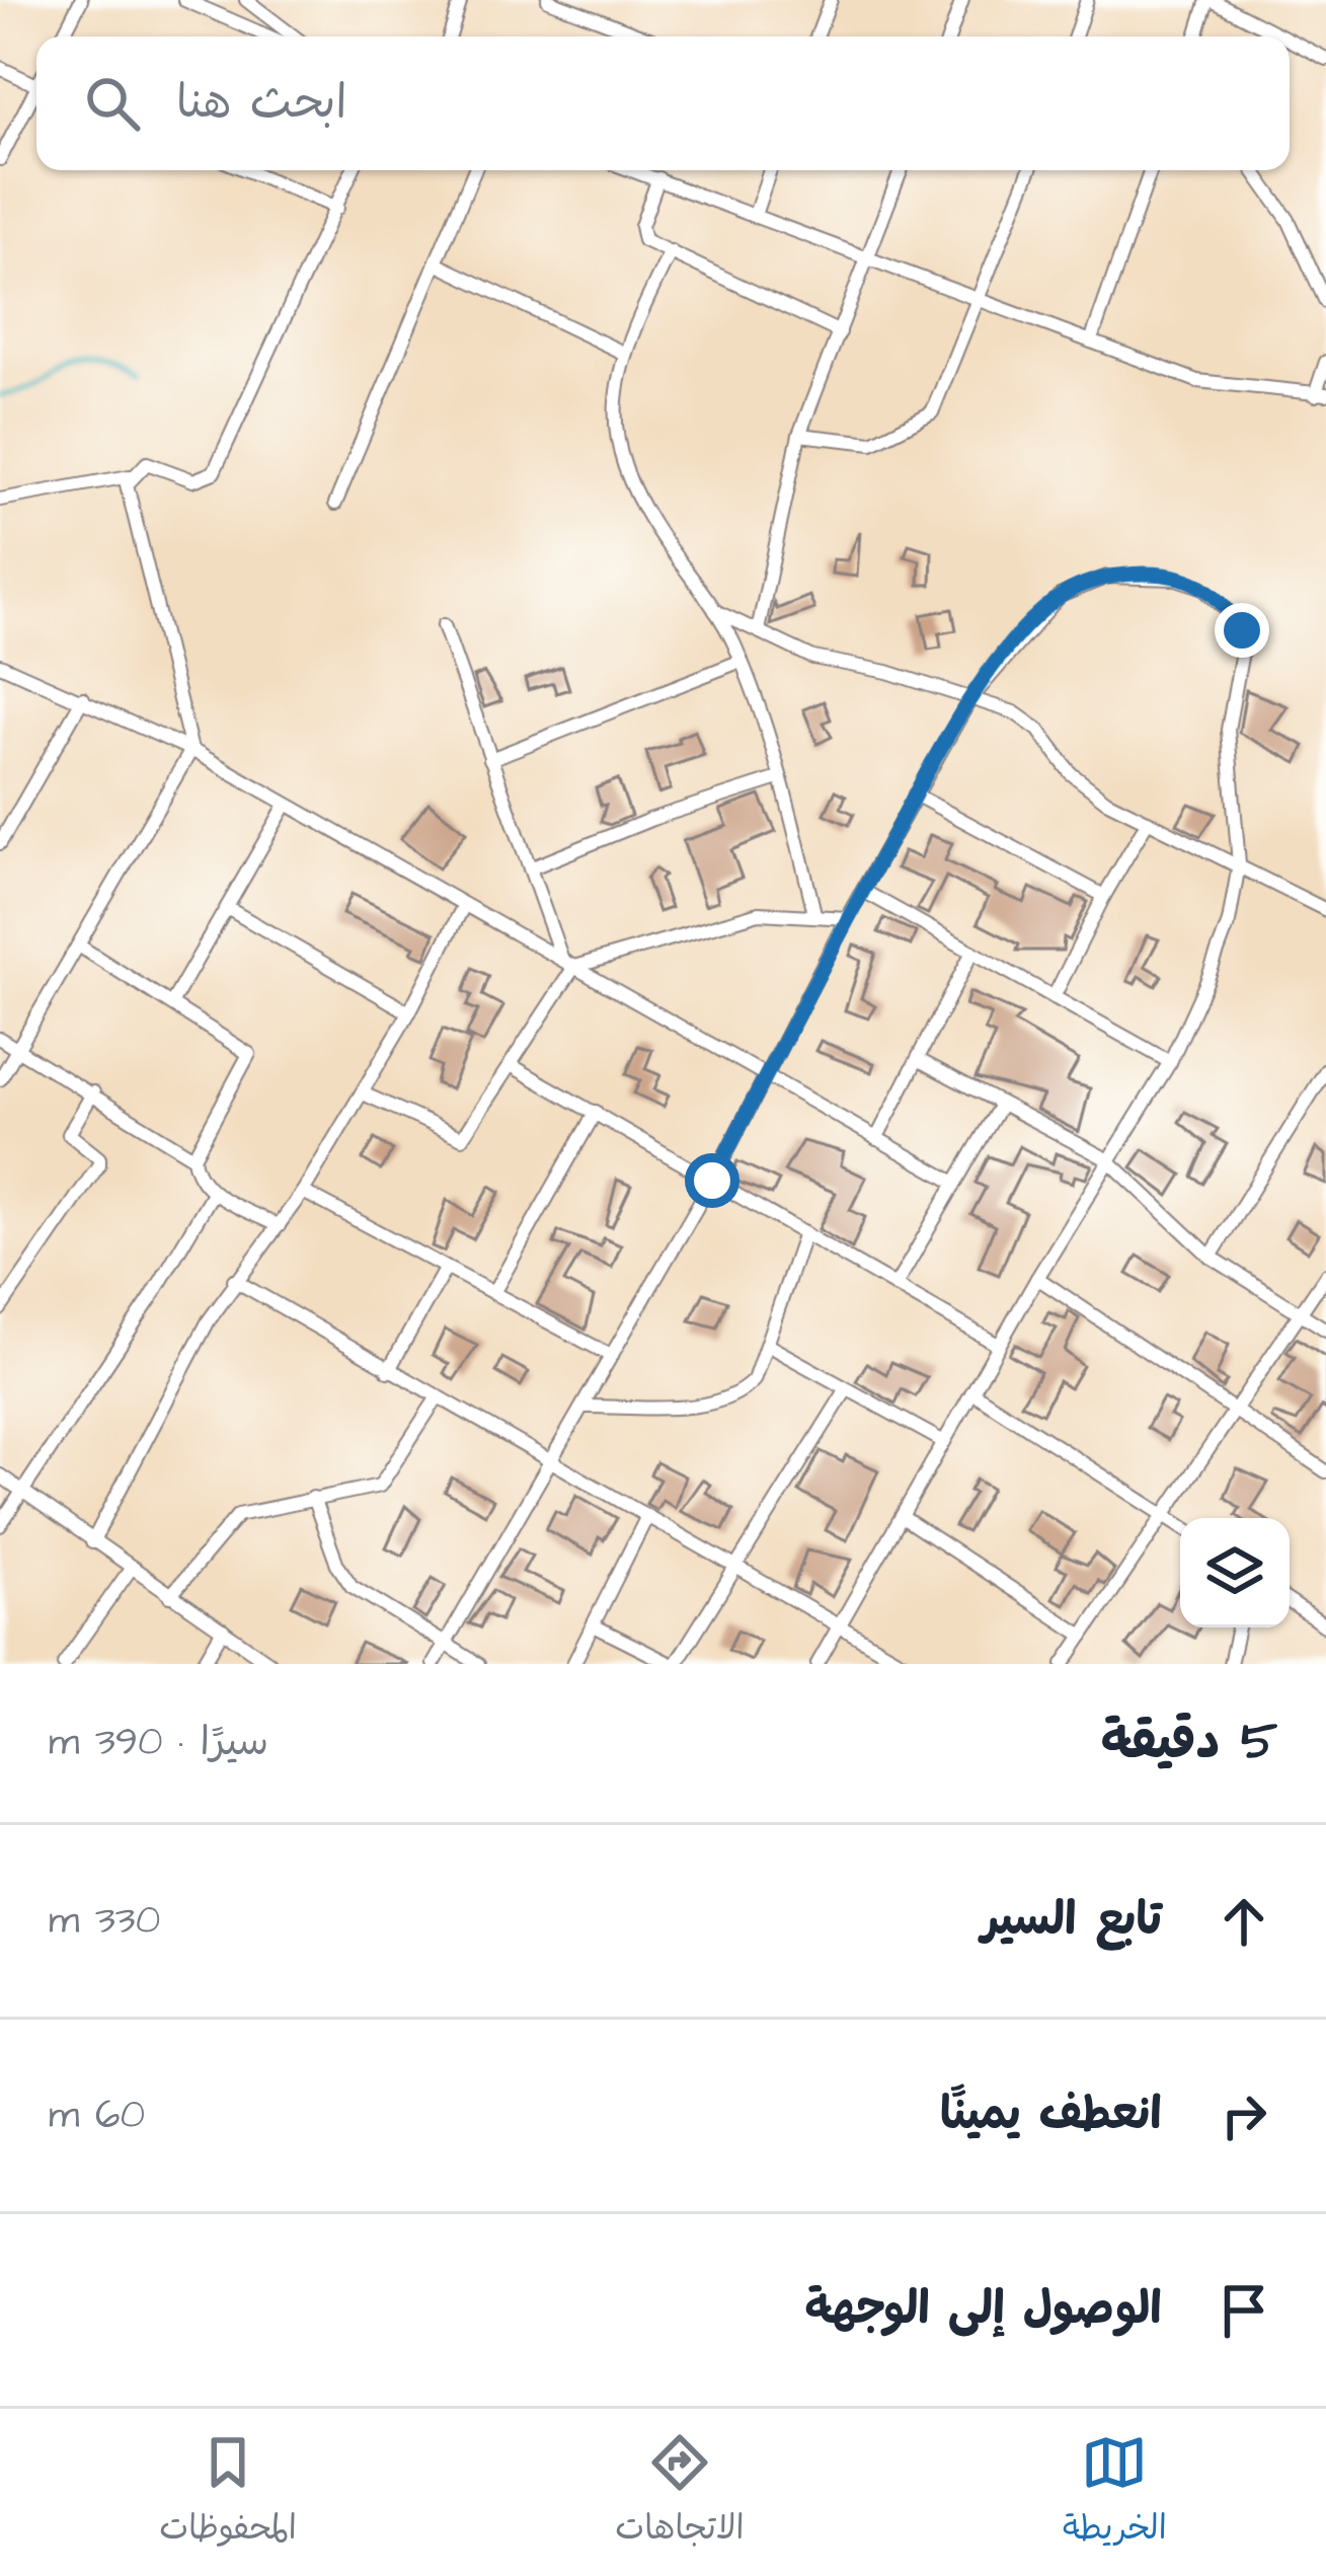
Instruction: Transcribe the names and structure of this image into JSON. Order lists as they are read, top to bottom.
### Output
{
  "page": {
    "search": "ابحث هنا",
    "heading": ["5 دقيقة", "سيرًا · 390 m"],
    "list": [
      ["تابع السير", "330 m"],
      ["انعطف يمينًا", "60 m"],
      "الوصول إلى الوجهة"
    ],
    "nav": ["الخريطة", "الاتجاهات", "المحفوظات"]
  }
}
